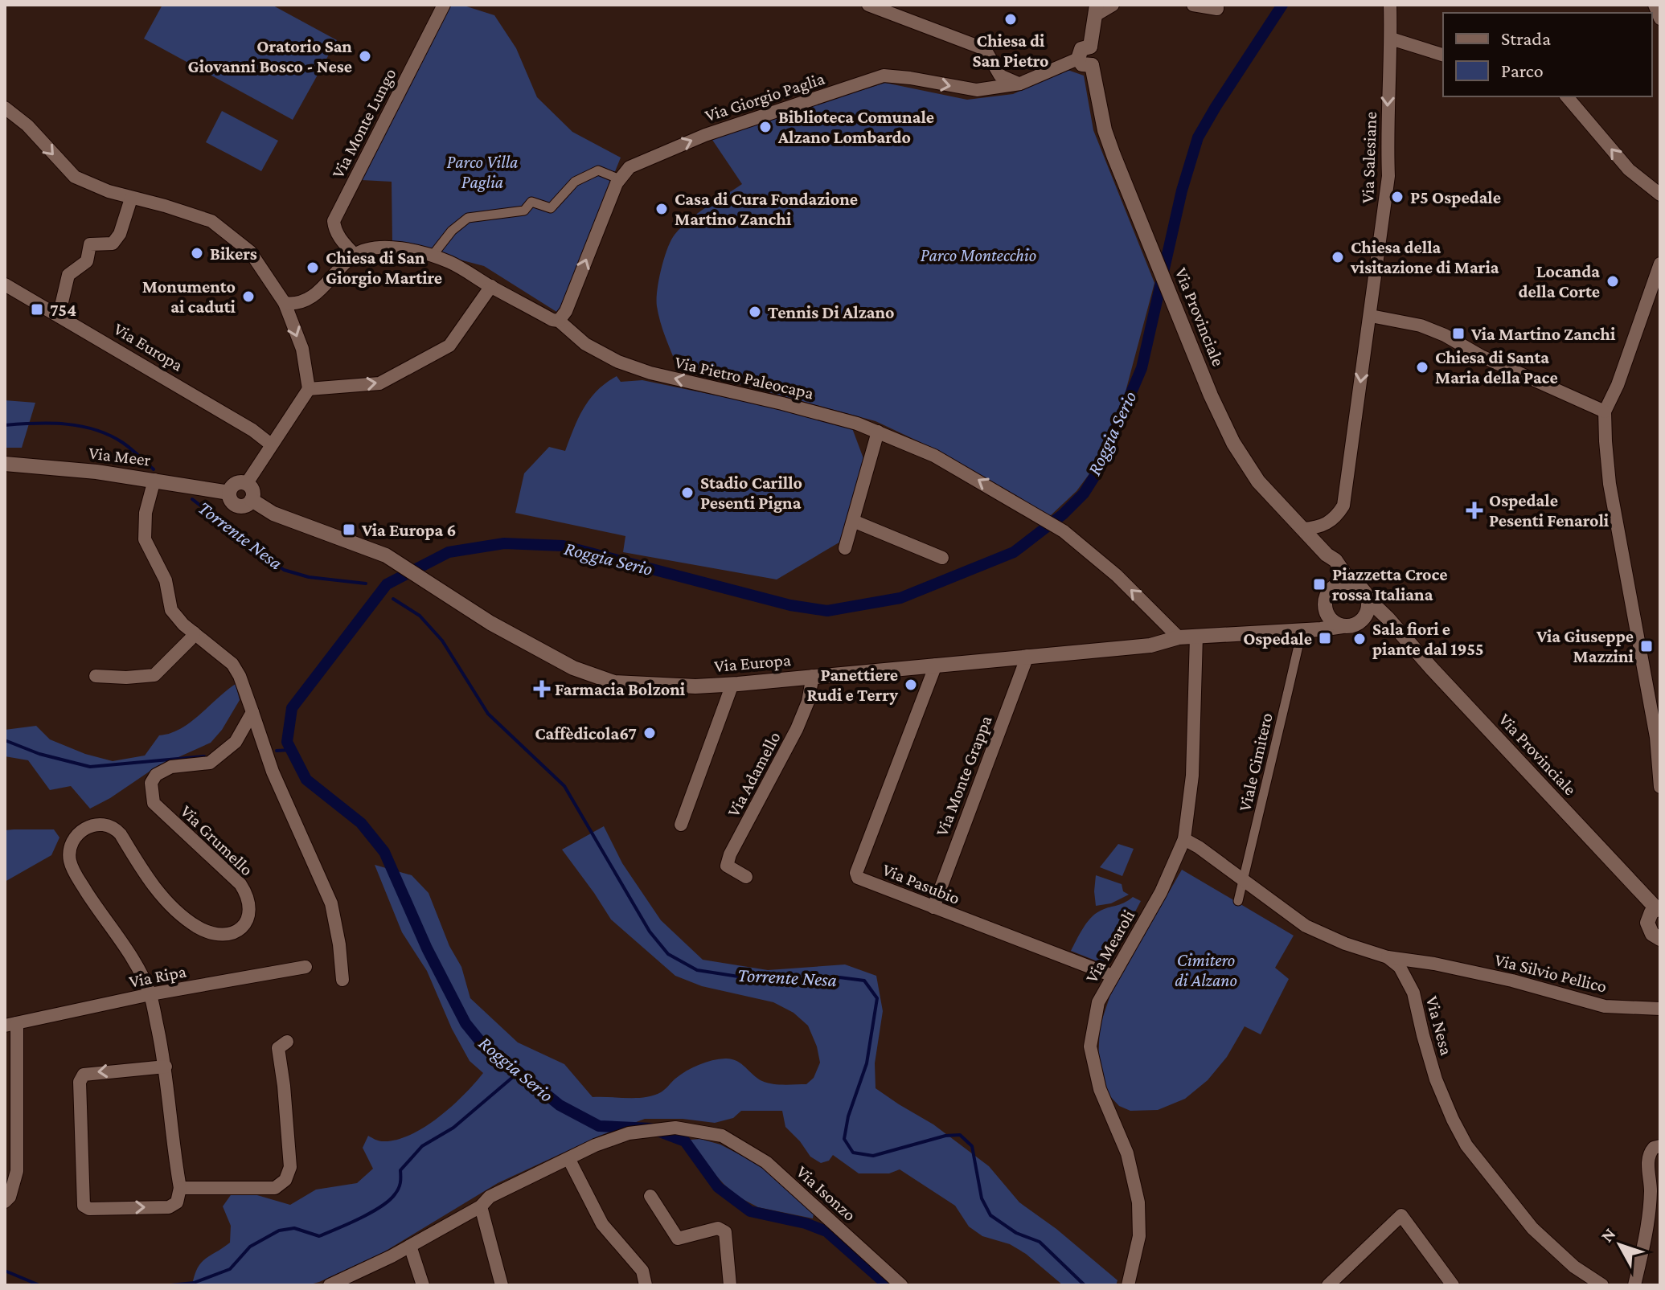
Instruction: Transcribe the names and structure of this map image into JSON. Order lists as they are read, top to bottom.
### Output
{
  "streets": {
    "street": [
      "Via Giorgio Paglia",
      "Via Monte Lungo",
      "Via Salesiane",
      "Via Provinciale",
      "Via Europa",
      "Via Pietro Paleocapa",
      "Via Meer",
      "Viale Cimitero",
      "Via Adamello",
      "Via Monte Grappa",
      "Via Grumello",
      "Via Pasubio",
      "Via Mearoli",
      "Via Silvio Pellico",
      "Via Ripa",
      "Via Nesa",
      "Via Isonzo"
    ]
  },
  "crossings": [
    ["Via Giorgio Paglia", "Via Provinciale"],
    ["Via Monte Lungo", "Via Pietro Paleocapa"],
    ["Via Salesiane", "Via Provinciale"],
    ["Via Provinciale", "Via Europa"],
    ["Via Europa", "Via Pietro Paleocapa"],
    ["Via Europa", "Via Meer"],
    ["Via Europa", "Viale Cimitero"],
    ["Via Europa", "Via Adamello"],
    ["Via Europa", "Via Monte Grappa"],
    ["Via Europa", "Via Pasubio"],
    ["Via Europa", "Via Mearoli"],
    ["Viale Cimitero", "Via Nesa"],
    ["Via Monte Grappa", "Via Pasubio"],
    ["Via Grumello", "Via Ripa"],
    ["Via Pasubio", "Via Mearoli"],
    ["Via Mearoli", "Via Nesa"],
    ["Via Silvio Pellico", "Via Nesa"]
  ],
  "one_way": ["Via Giorgio Paglia", "Via Salesiane", "Via Pietro Paleocapa"],
  "water": ["Roggia Serio", "Torrente Nesa"],
  "parks": ["Parco Villa Paglia", "Parco Montecchio", "Cimitero di Alzano"],
  "places": {
    "other": [
      "Chiesa di San Pietro",
      "Oratorio San Giovanni Bosco - Nese",
      "Biblioteca Comunale Alzano Lombardo",
      "P5 Ospedale",
      "Casa di Cura Fondazione Martino Zanchi",
      "Bikers",
      "Chiesa della visitazione di Maria",
      "Chiesa di San Giorgio Martire",
      "Locanda della Corte",
      "Monumento ai caduti",
      "Tennis Di Alzano",
      "Chiesa di Santa Maria della Pace",
      "Stadio Carillo Pesenti Pigna",
      "Sala fiori e piante dal 1955",
      "Panettiere Rudi e Terry",
      "Caffèdicola67"
    ],
    "transit": [
      "754",
      "Via Martino Zanchi",
      "Via Europa 6",
      "Piazzetta Croce rossa Italiana",
      "Ospedale",
      "Via Giuseppe Mazzini"
    ],
    "health": ["Ospedale Pesenti Fenaroli", "Farmacia Bolzoni"]
  },
  "legend": ["Strada", "Parco"],
  "north": "top left"
}
